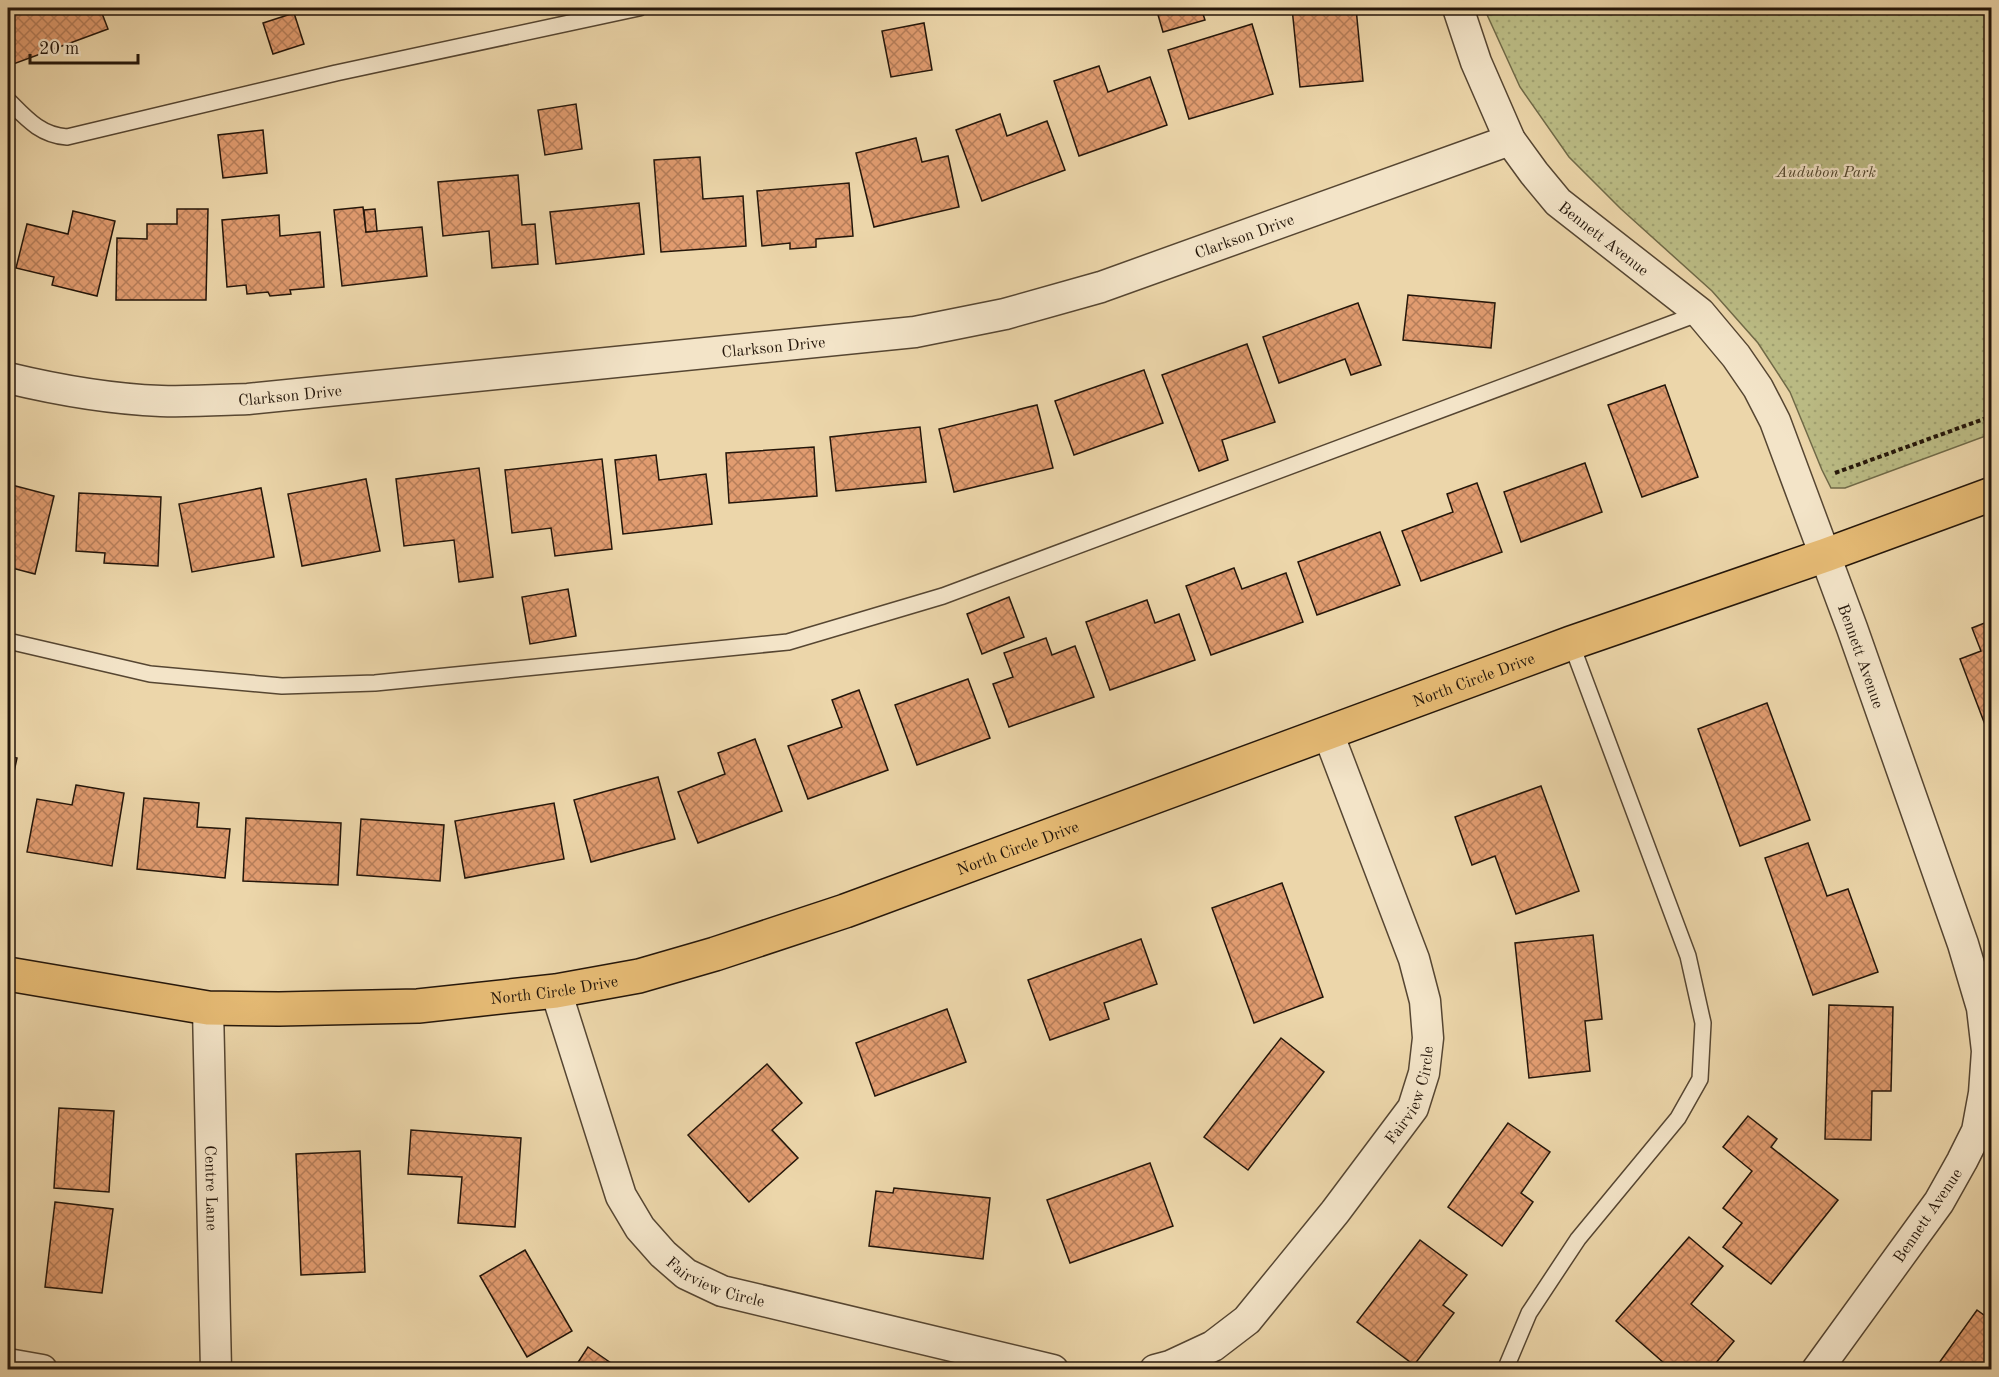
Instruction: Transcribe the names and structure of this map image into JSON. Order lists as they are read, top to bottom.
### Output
{
  "streets": {
    "main road": ["North Circle Drive"],
    "street": [
      "Clarkson Drive",
      "Bennett Avenue",
      "Fairview Circle",
      "Centre Lane"
    ]
  },
  "crossings": [
    ["Clarkson Drive", "Bennett Avenue"],
    ["Bennett Avenue", "North Circle Drive"],
    ["North Circle Drive", "Fairview Circle"],
    ["North Circle Drive", "Centre Lane"]
  ],
  "parks": ["Audubon Park"],
  "scale_bar": "20 m"
}
